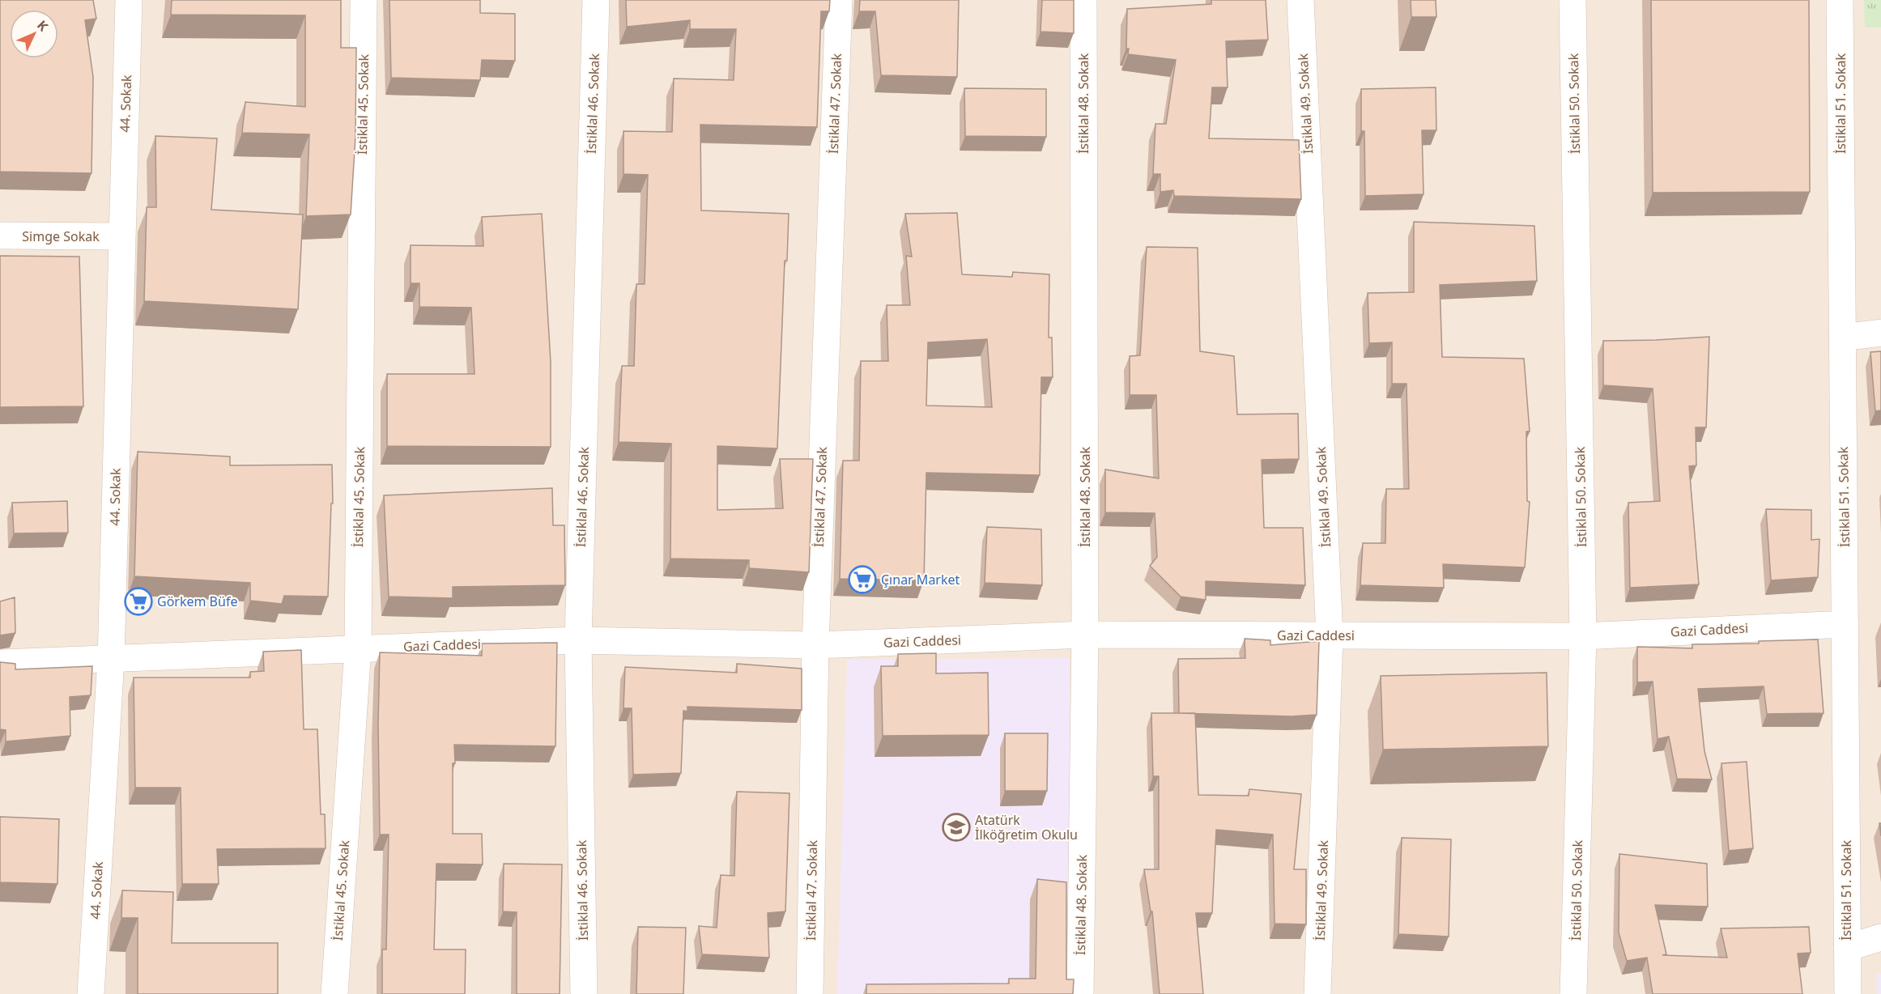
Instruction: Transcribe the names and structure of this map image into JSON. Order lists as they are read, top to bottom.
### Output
{
  "streets": {
    "street": [
      "44. Sokak",
      "İstiklal 46. Sokak",
      "İstiklal 47. Sokak",
      "İstiklal 48. Sokak",
      "İstiklal 49. Sokak",
      "İstiklal 50. Sokak",
      "İstiklal 51. Sokak",
      "İstiklal 45. Sokak",
      "Simge Sokak",
      "Gazi Caddesi"
    ]
  },
  "crossings": [
    ["44. Sokak", "Simge Sokak"],
    ["44. Sokak", "Gazi Caddesi"],
    ["İstiklal 46. Sokak", "Gazi Caddesi"],
    ["İstiklal 47. Sokak", "Gazi Caddesi"],
    ["İstiklal 48. Sokak", "Gazi Caddesi"],
    ["İstiklal 49. Sokak", "Gazi Caddesi"],
    ["İstiklal 50. Sokak", "Gazi Caddesi"],
    ["İstiklal 51. Sokak", "Gazi Caddesi"],
    ["İstiklal 45. Sokak", "Gazi Caddesi"]
  ],
  "places": {
    "supermarket": ["Çınar Market", "Görkem Büfe"],
    "school or university": ["Atatürk İlköğretim Okulu"]
  },
  "north": "top right"
}
